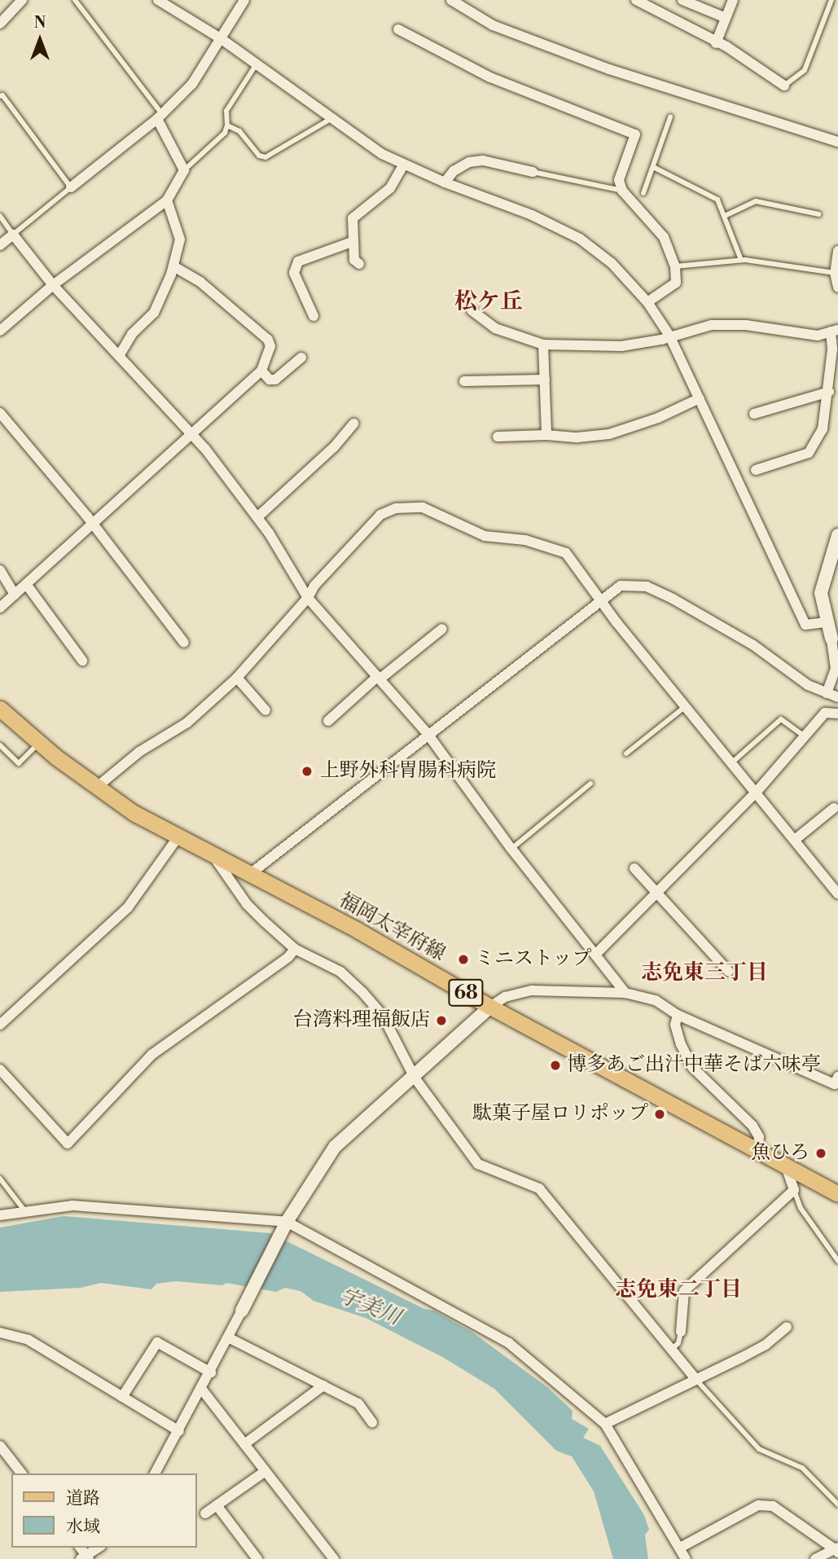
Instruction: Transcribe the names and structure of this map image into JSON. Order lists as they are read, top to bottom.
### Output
{
  "streets": {
    "main road": ["福岡太宰府線", "68"]
  },
  "districts": ["松ケ丘", "志免東三丁目", "志免東二丁目"],
  "water": ["宇美川"],
  "places": [
    "上野外科胃腸科病院",
    "ミニストップ",
    "台湾料理福飯店",
    "博多あご出汁中華そば六味亭",
    "駄菓子屋ロリポップ",
    "魚ひろ"
  ],
  "legend": ["道路", "水域"],
  "north": "top"
}
